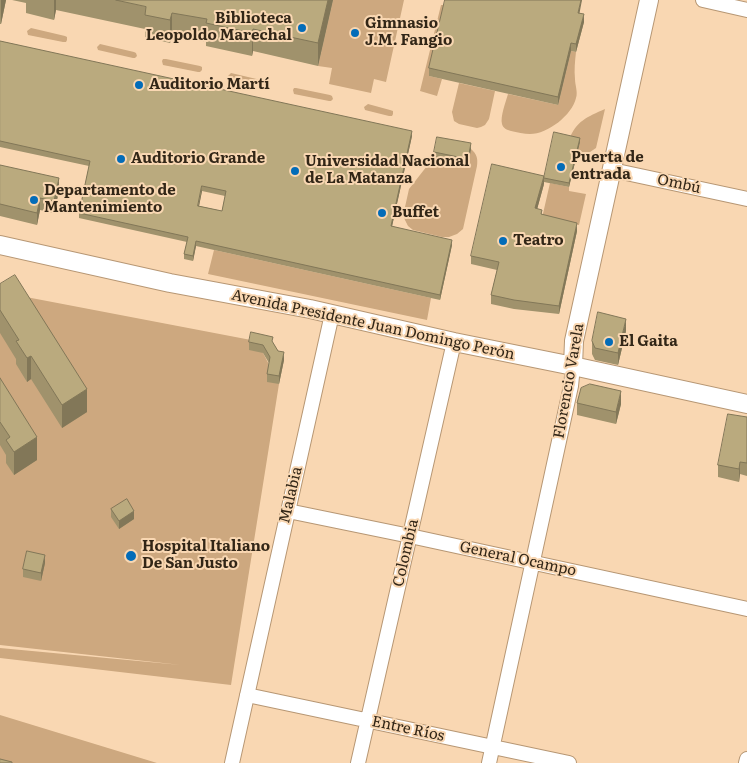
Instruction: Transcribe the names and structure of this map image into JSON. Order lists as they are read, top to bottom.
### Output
{
  "streets": {
    "main road": ["Avenida Presidente Juan Domingo Perón", "Florencio Varela"],
    "street": [
      "Ombú",
      "Malabia",
      "Colombia",
      "General Ocampo",
      "Entre Ríos"
    ]
  },
  "crossings": [
    ["Ombú", "Florencio Varela"],
    ["Avenida Presidente Juan Domingo Perón", "Florencio Varela"],
    ["Avenida Presidente Juan Domingo Perón", "Malabia"],
    ["Avenida Presidente Juan Domingo Perón", "Colombia"],
    ["Florencio Varela", "General Ocampo"],
    ["Florencio Varela", "Entre Ríos"],
    ["Malabia", "General Ocampo"],
    ["Malabia", "Entre Ríos"],
    ["Colombia", "General Ocampo"],
    ["Colombia", "Entre Ríos"]
  ],
  "places": [
    "Biblioteca Leopoldo Marechal",
    "Gimnasio J.M. Fangio",
    "Auditorio Martí",
    "Auditorio Grande",
    "Puerta de entrada",
    "Universidad Nacional de La Matanza",
    "Departamento de Mantenimiento",
    "Buffet",
    "Teatro",
    "El Gaita",
    "Hospital Italiano De San Justo"
  ]
}
